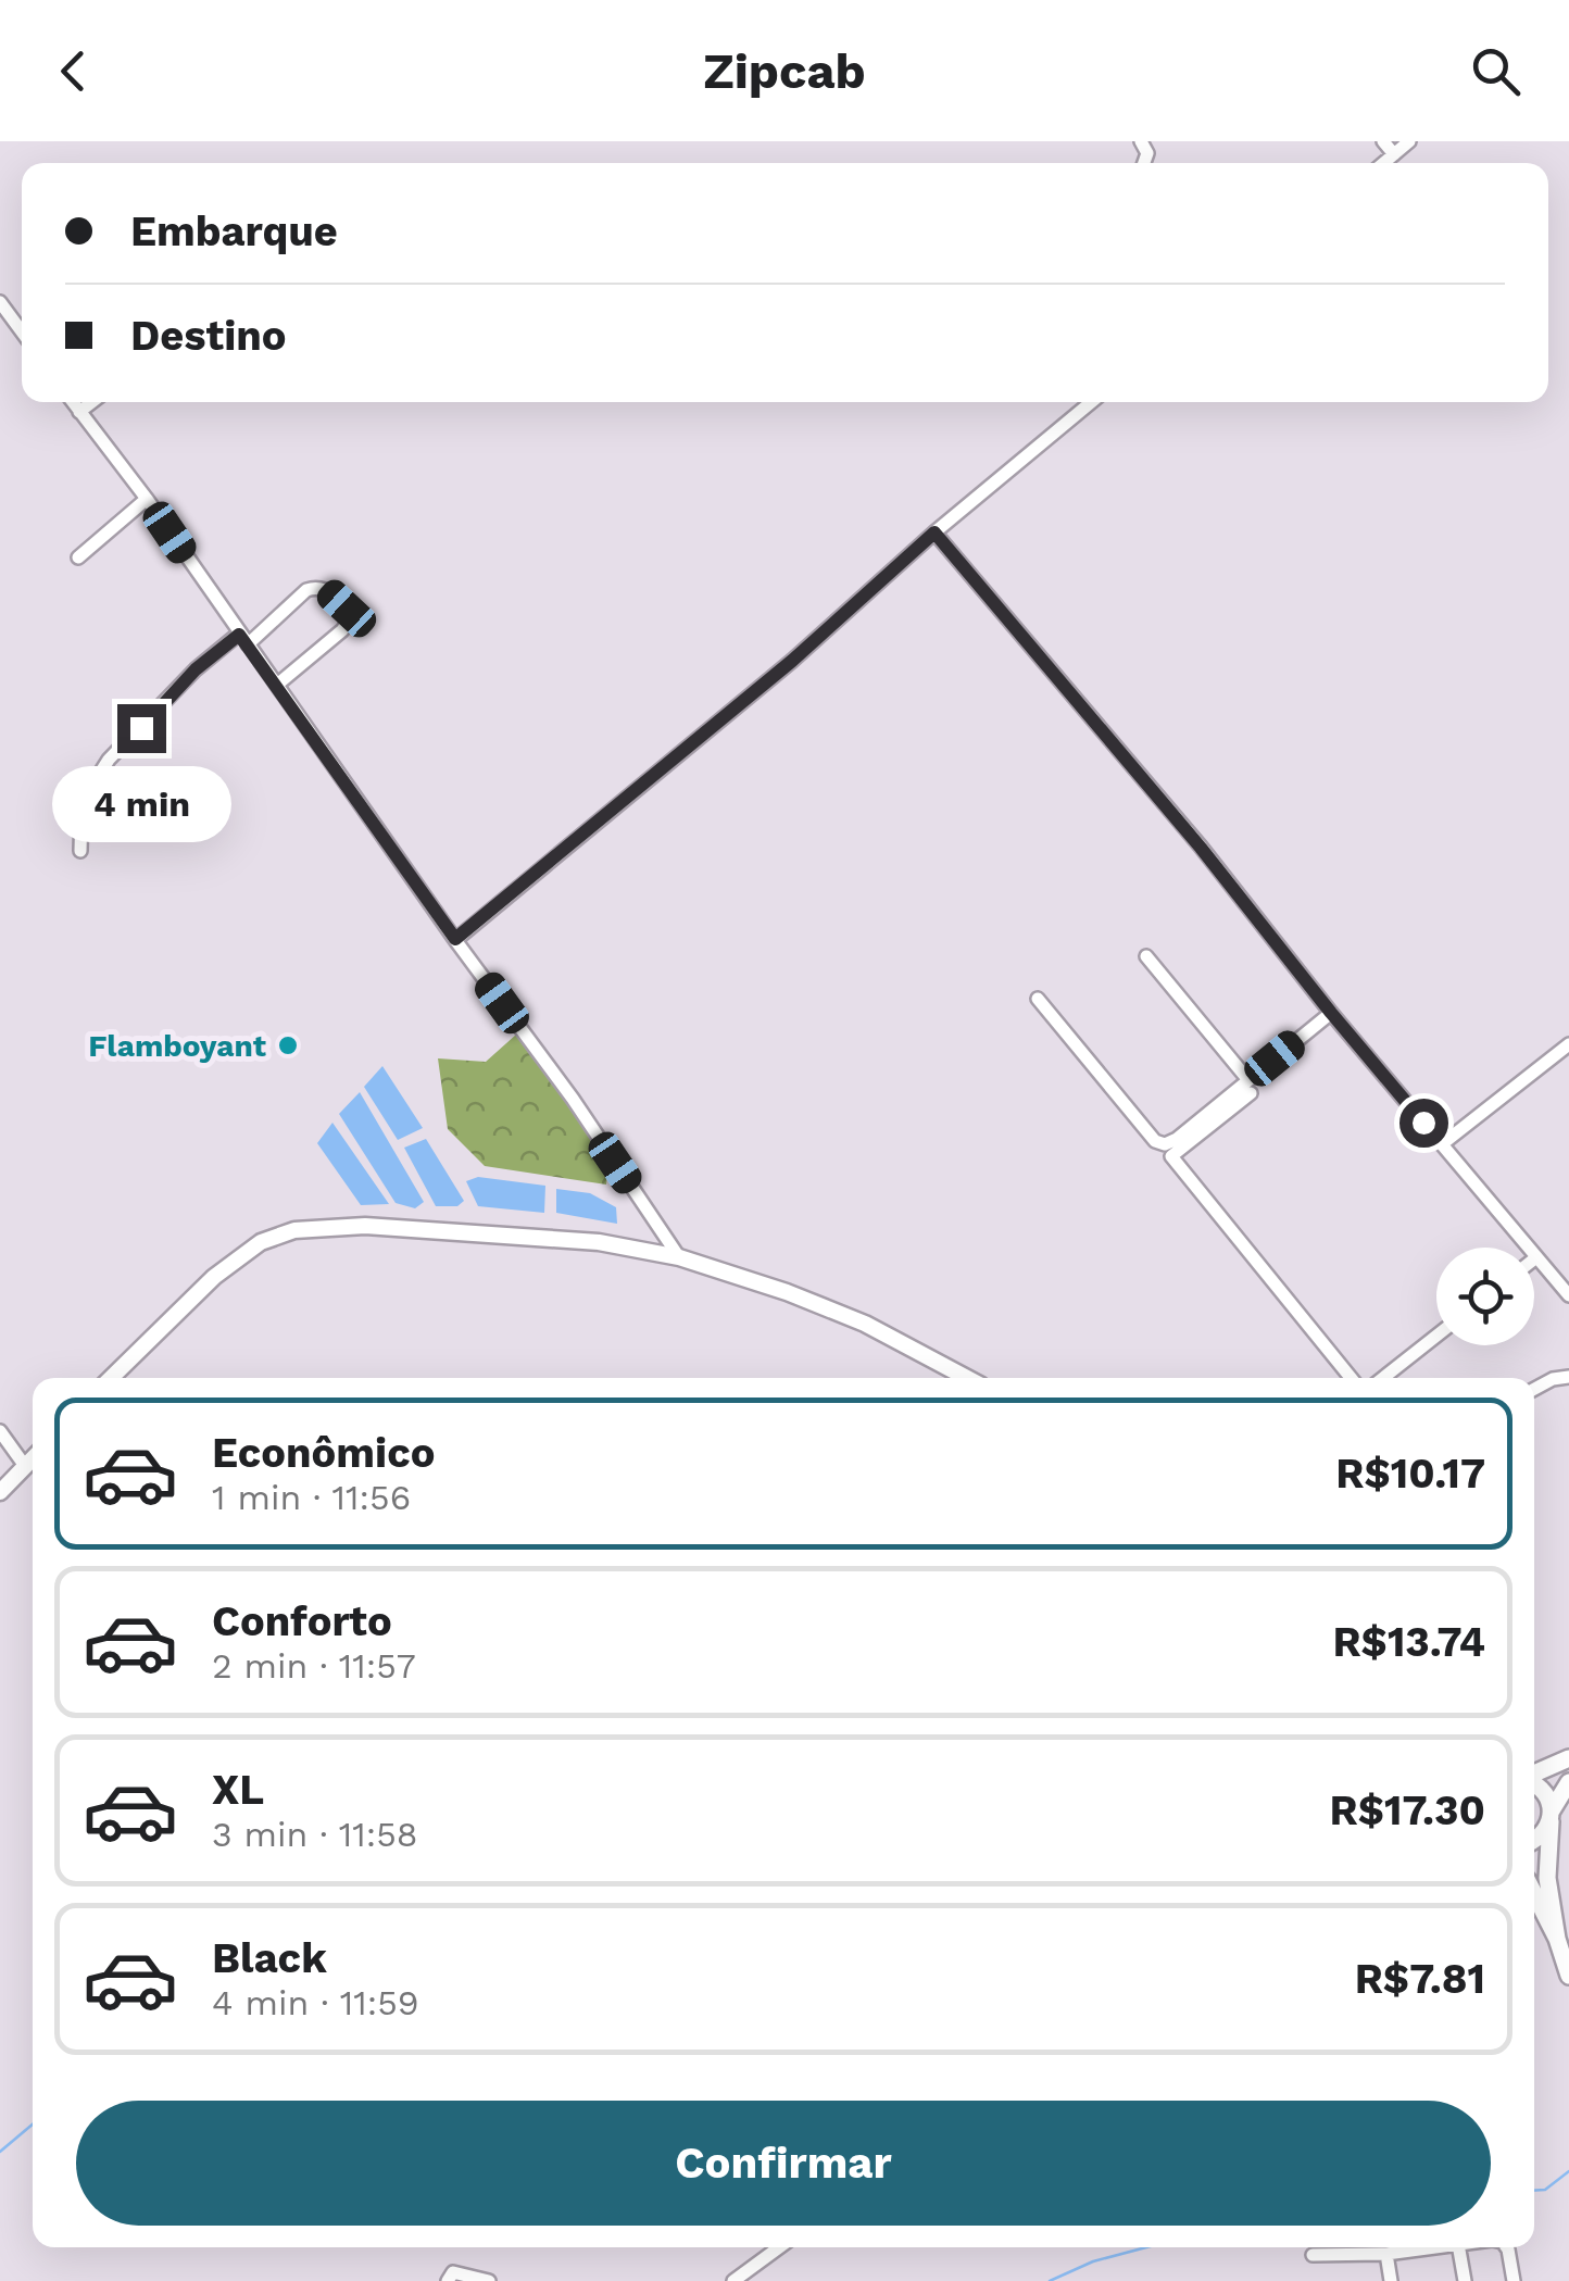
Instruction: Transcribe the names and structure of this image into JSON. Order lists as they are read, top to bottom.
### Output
{
  "places": ["Flamboyant"],
  "page": {
    "header": "Zipcab",
    "banner": ["Embarque", "Destino"],
    "bubble": "4 min",
    "list": [
      {
        "name": "Econômico",
        "note": "1 min · 11:56",
        "value": "R$10.17"
      },
      {
        "name": "Conforto",
        "note": "2 min · 11:57",
        "value": "R$13.74"
      },
      {
        "name": "XL",
        "note": "3 min · 11:58",
        "value": "R$17.30"
      },
      {
        "name": "Black",
        "note": "4 min · 11:59",
        "value": "R$7.81"
      }
    ],
    "buttons": "Confirmar"
  }
}
